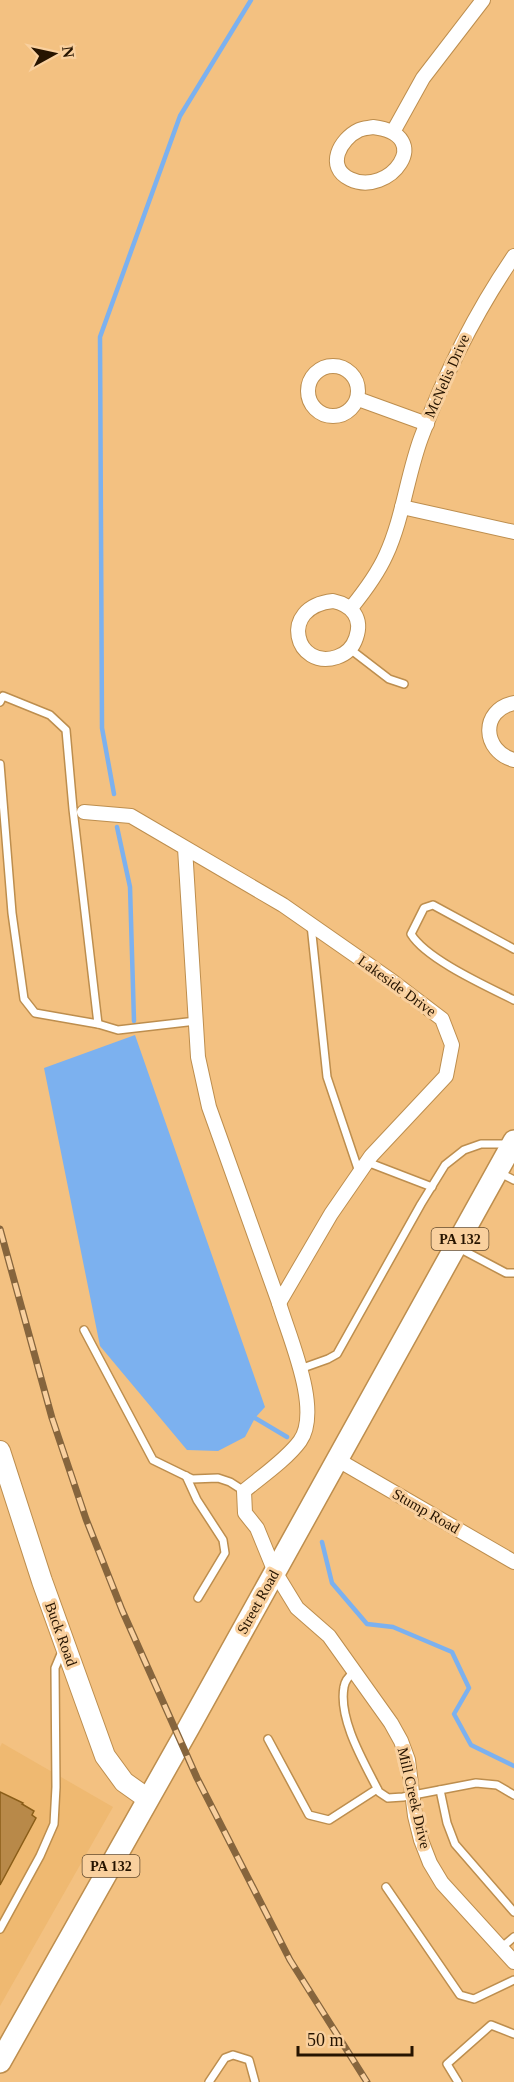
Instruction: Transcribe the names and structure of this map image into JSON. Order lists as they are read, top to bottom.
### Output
{
  "streets": {
    "main road": ["PA 132", "Street Road"],
    "street": [
      "McNelis Drive",
      "Lakeside Drive",
      "Stump Road",
      "Buck Road",
      "Mill Creek Drive"
    ]
  },
  "crossings": [
    ["Stump Road", "Street Road"],
    ["Street Road", "Buck Road"],
    ["Street Road", "Mill Creek Drive"]
  ],
  "scale_bar": "50 m",
  "north": "right"
}
